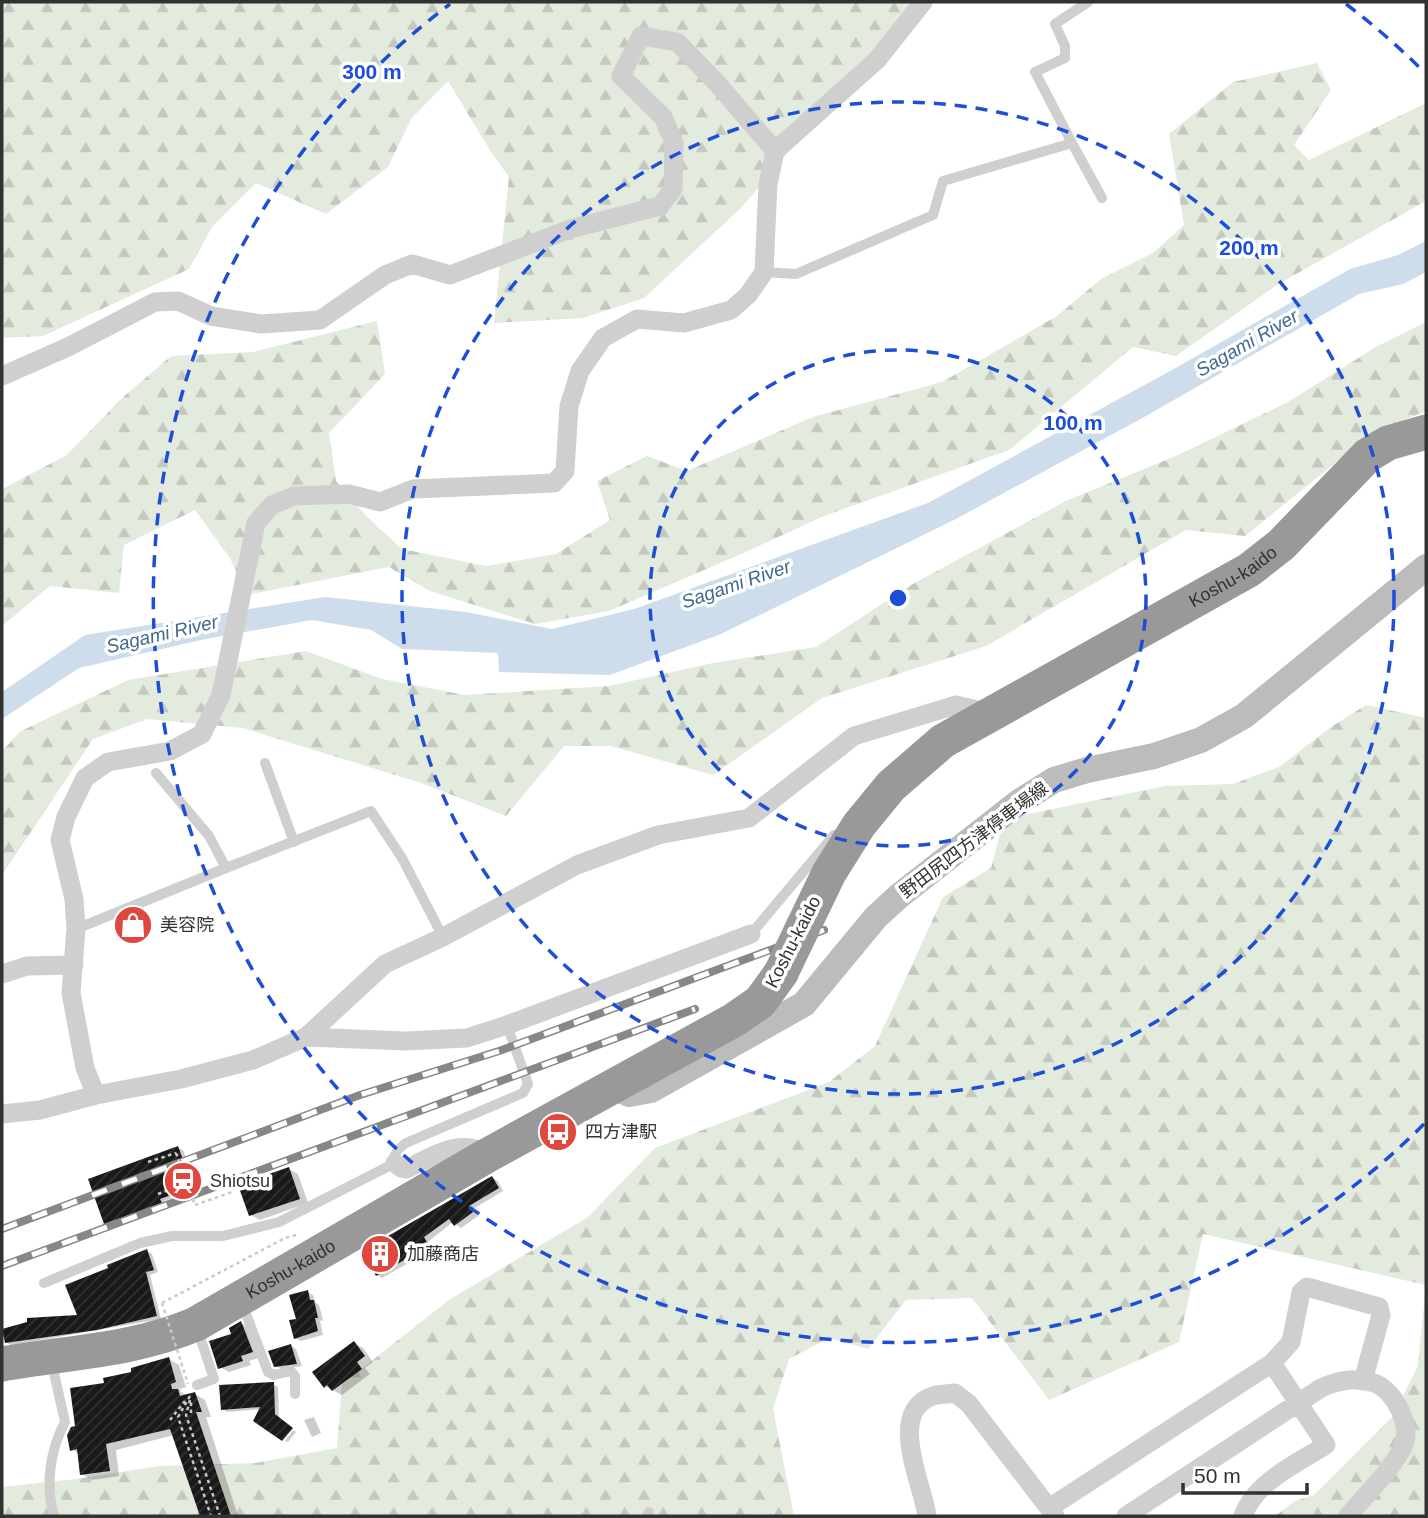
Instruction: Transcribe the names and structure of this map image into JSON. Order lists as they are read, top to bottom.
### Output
{
  "streets": {
    "highway": ["Koshu-kaido"],
    "main road": ["野田尻四方津停車場線"]
  },
  "crossings": [
    ["Koshu-kaido", "野田尻四方津停車場線"]
  ],
  "water": ["Sagami River"],
  "places": {
    "shop": ["美容院"],
    "bus stop": ["四方津駅"],
    "station": ["Shiotsu"],
    "building": ["加藤商店"]
  },
  "scale_bar": "50 m",
  "rings": ["300 m", "200 m", "100 m"]
}
